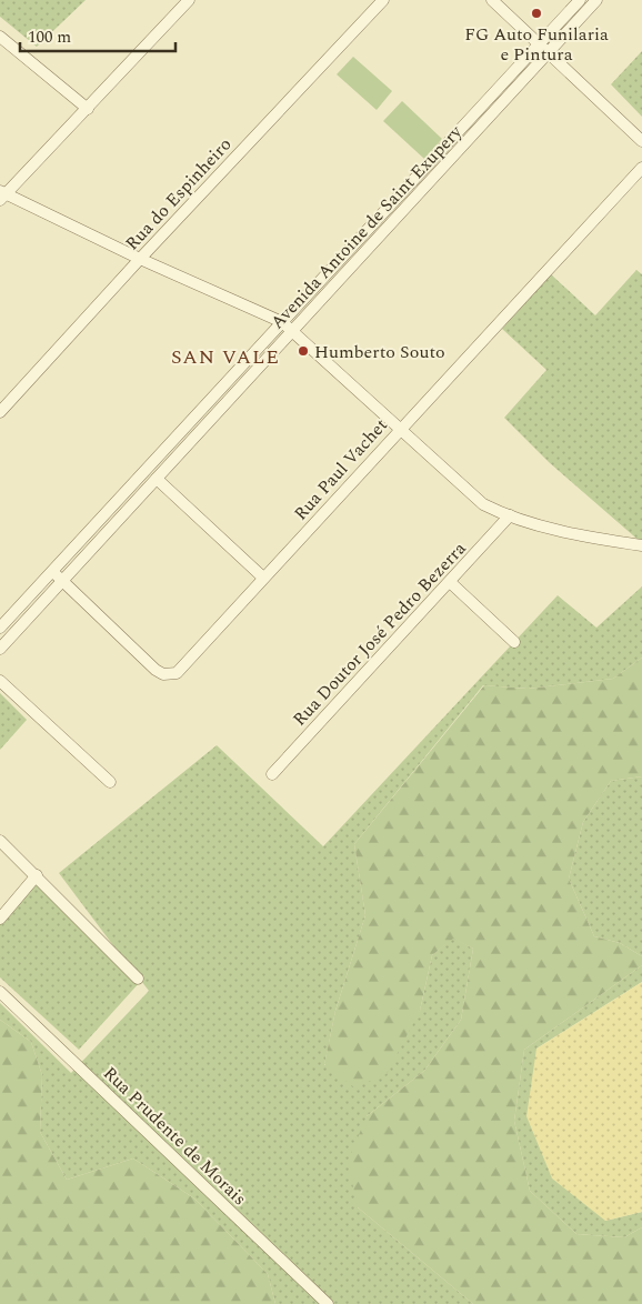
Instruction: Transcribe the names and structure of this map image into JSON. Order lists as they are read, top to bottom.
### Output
{
  "streets": {
    "street": [
      "Rua do Espinheiro",
      "Avenida Antoine de Saint Exupery",
      "Rua Paul Vachet",
      "Rua Doutor José Pedro Bezerra",
      "Rua Prudente de Morais"
    ]
  },
  "crossings": [
    ["Avenida Antoine de Saint Exupery", "Rua Paul Vachet"]
  ],
  "districts": ["SAN VALE"],
  "places": ["FG Auto Funilaria e Pintura", "Humberto Souto"],
  "scale_bar": "100 m"
}
